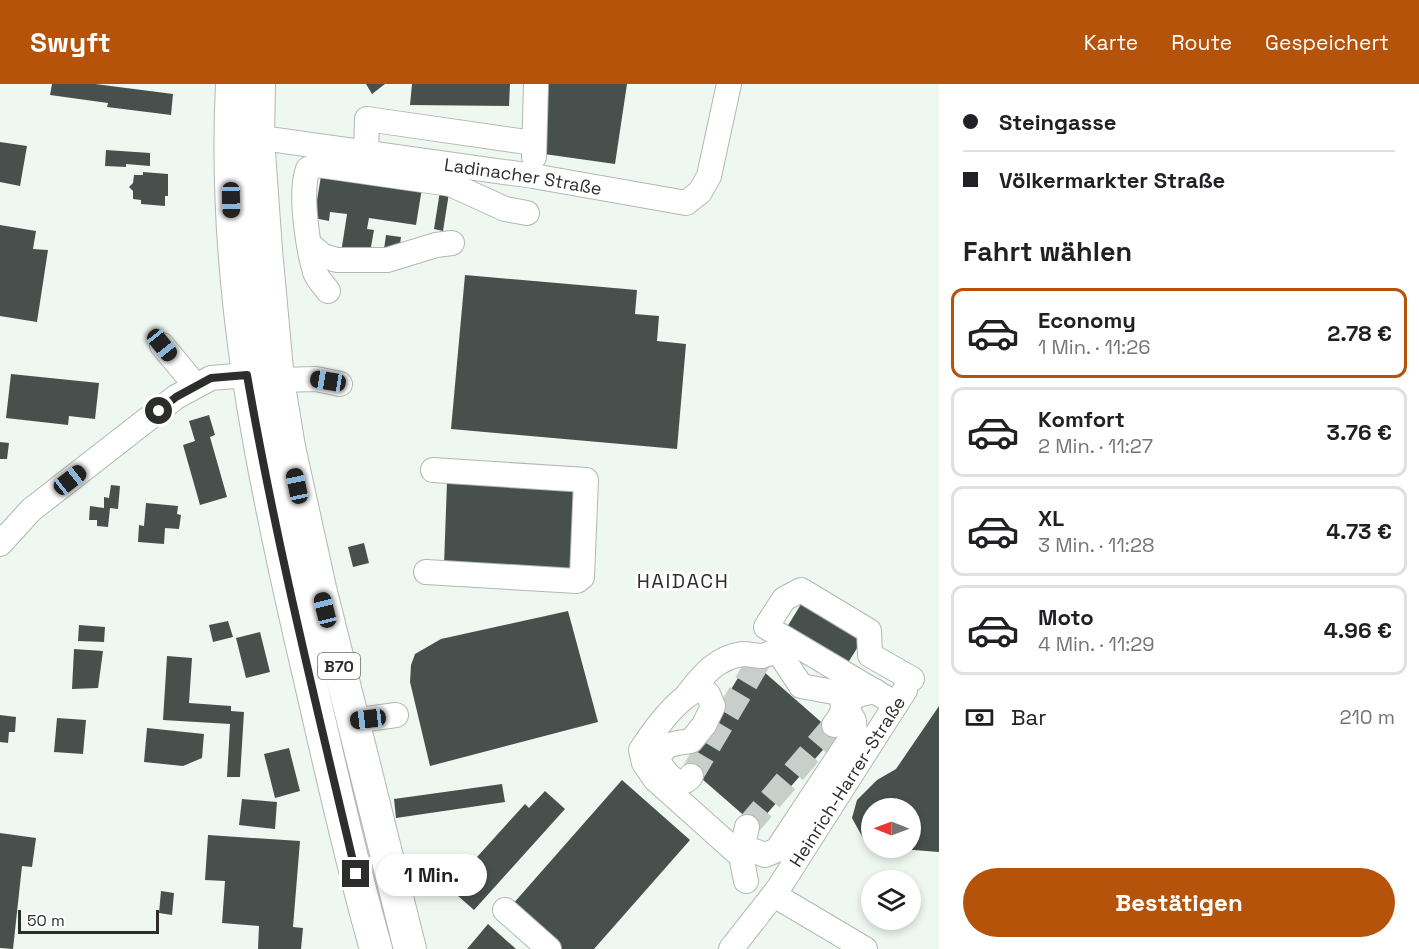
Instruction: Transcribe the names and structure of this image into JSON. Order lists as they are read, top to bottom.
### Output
{
  "streets": {
    "main road": ["B70"],
    "street": ["Ladinacher Straße", "Heinrich-Harrer-Straße"]
  },
  "crossings": [
    ["Ladinacher Straße", "B70"]
  ],
  "districts": ["HAIDACH"],
  "scale_bar": "50 m",
  "north": "left",
  "page": {
    "header": "Swyft",
    "nav": ["Karte", "Route", "Gespeichert"],
    "banner": ["Steingasse", "Völkermarkter Straße"],
    "heading": "Fahrt wählen",
    "list": [
      {
        "name": "Economy",
        "note": "1 Min. · 11:26",
        "value": "2.78 €"
      },
      {
        "name": "Komfort",
        "note": "2 Min. · 11:27",
        "value": "3.76 €"
      },
      {
        "name": "XL",
        "note": "3 Min. · 11:28",
        "value": "4.73 €"
      },
      {
        "name": "Moto",
        "note": "4 Min. · 11:29",
        "value": "4.96 €"
      }
    ],
    "pay": ["Bar", "210 m"],
    "bubble": "1 Min.",
    "buttons": "Bestätigen",
    "scale": "50 m"
  }
}
